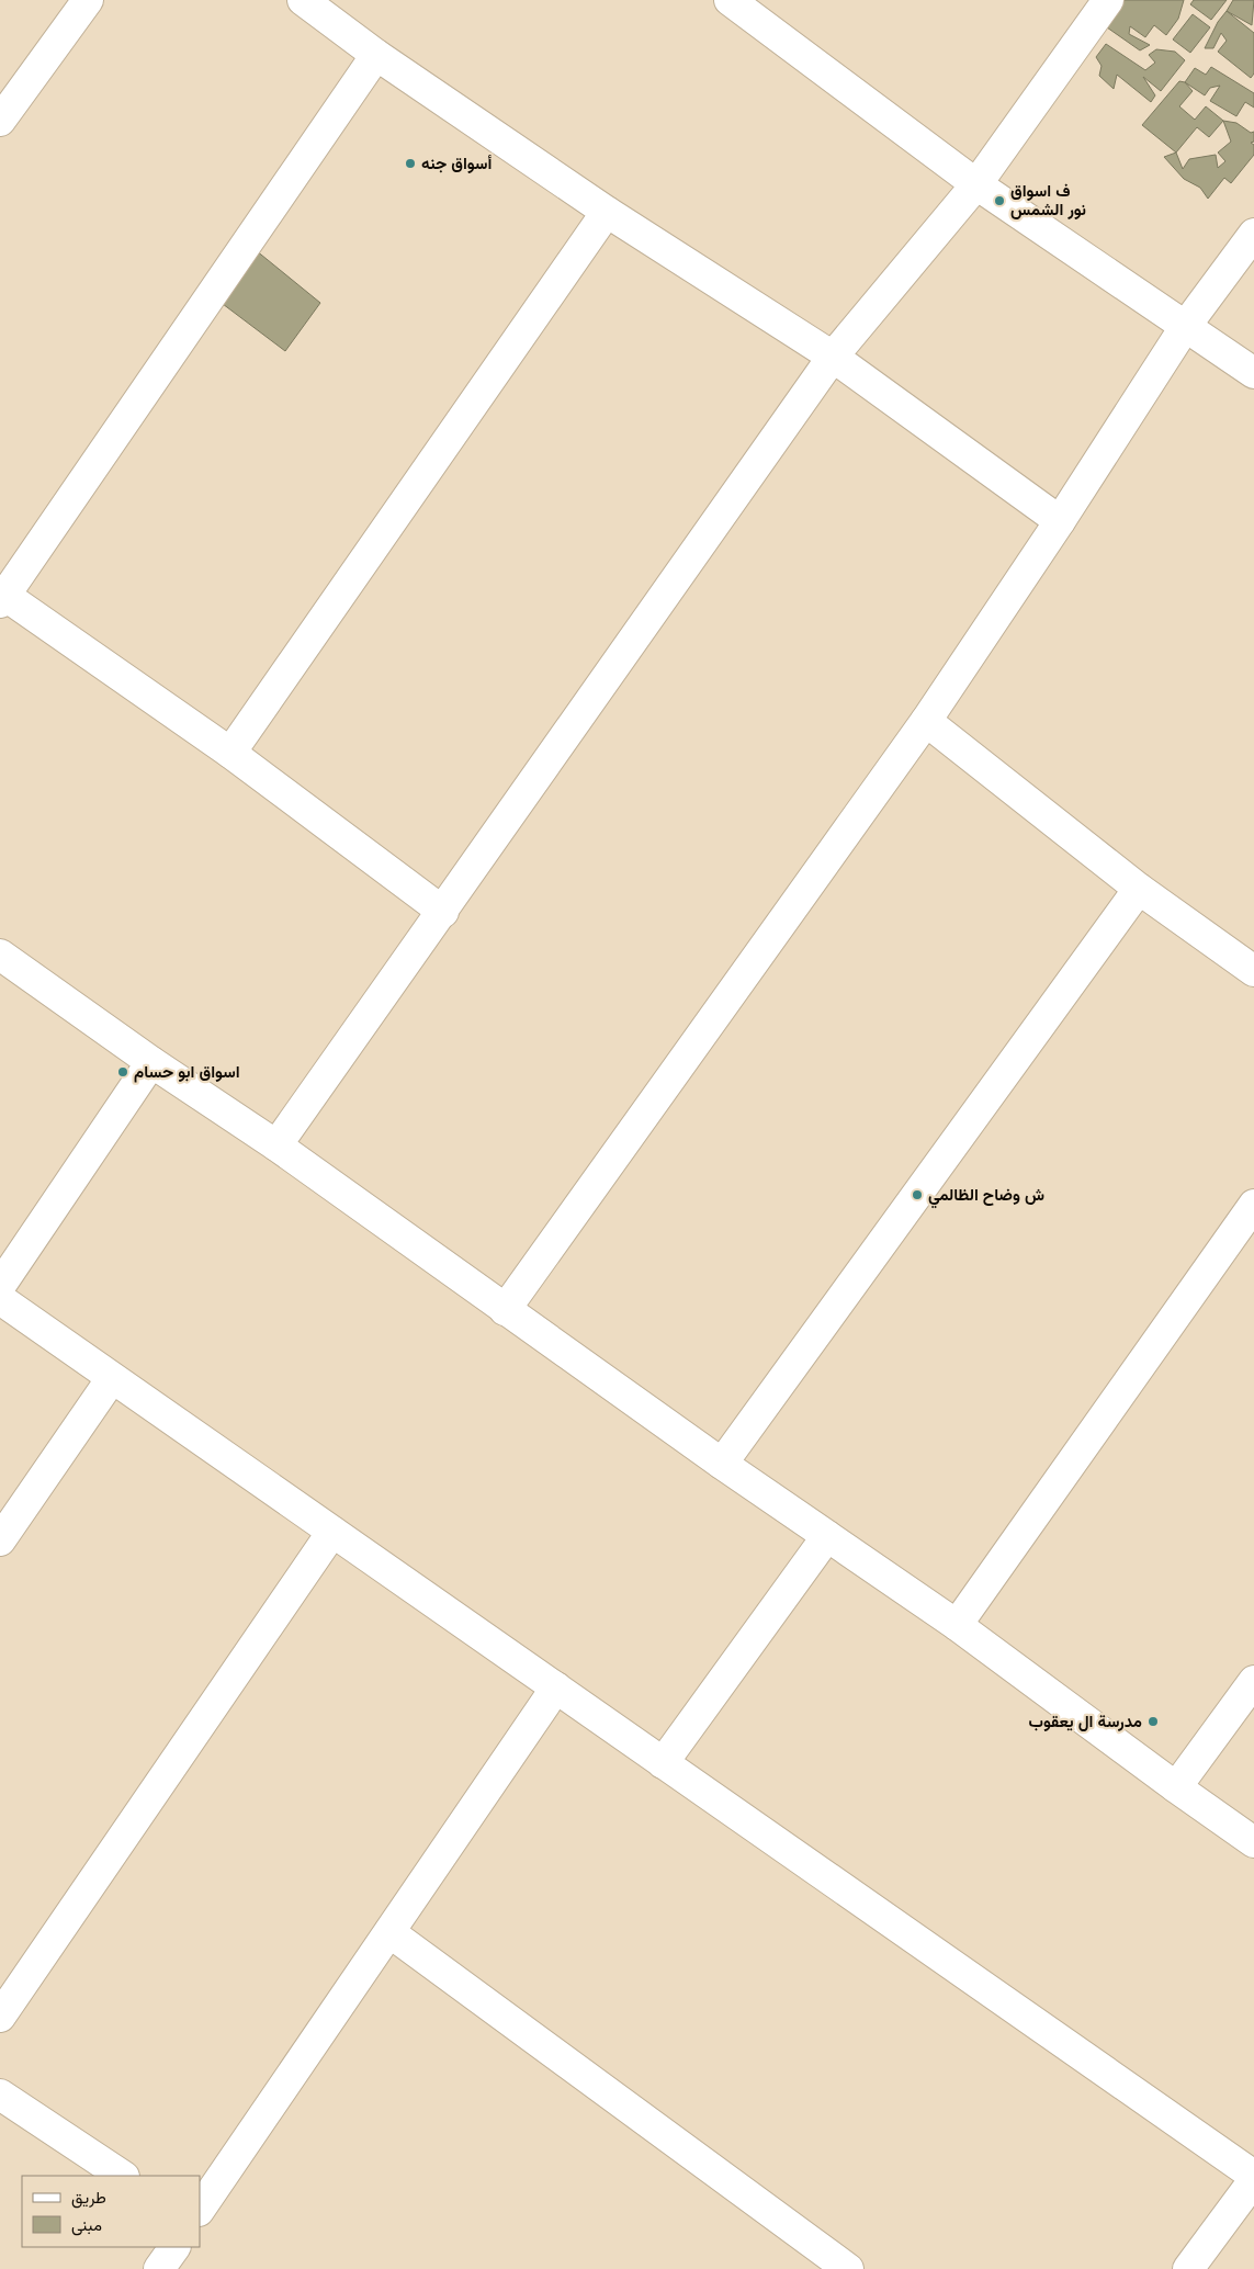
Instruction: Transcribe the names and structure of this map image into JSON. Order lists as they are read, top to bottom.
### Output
{
  "places": [
    "أسواق جنه",
    "ف اسواق نور الشمس",
    "اسواق ابو حسام",
    "ش وضاح الظالمي",
    "مدرسة ال يعقوب"
  ],
  "legend": ["طريق", "مبنى"]
}
